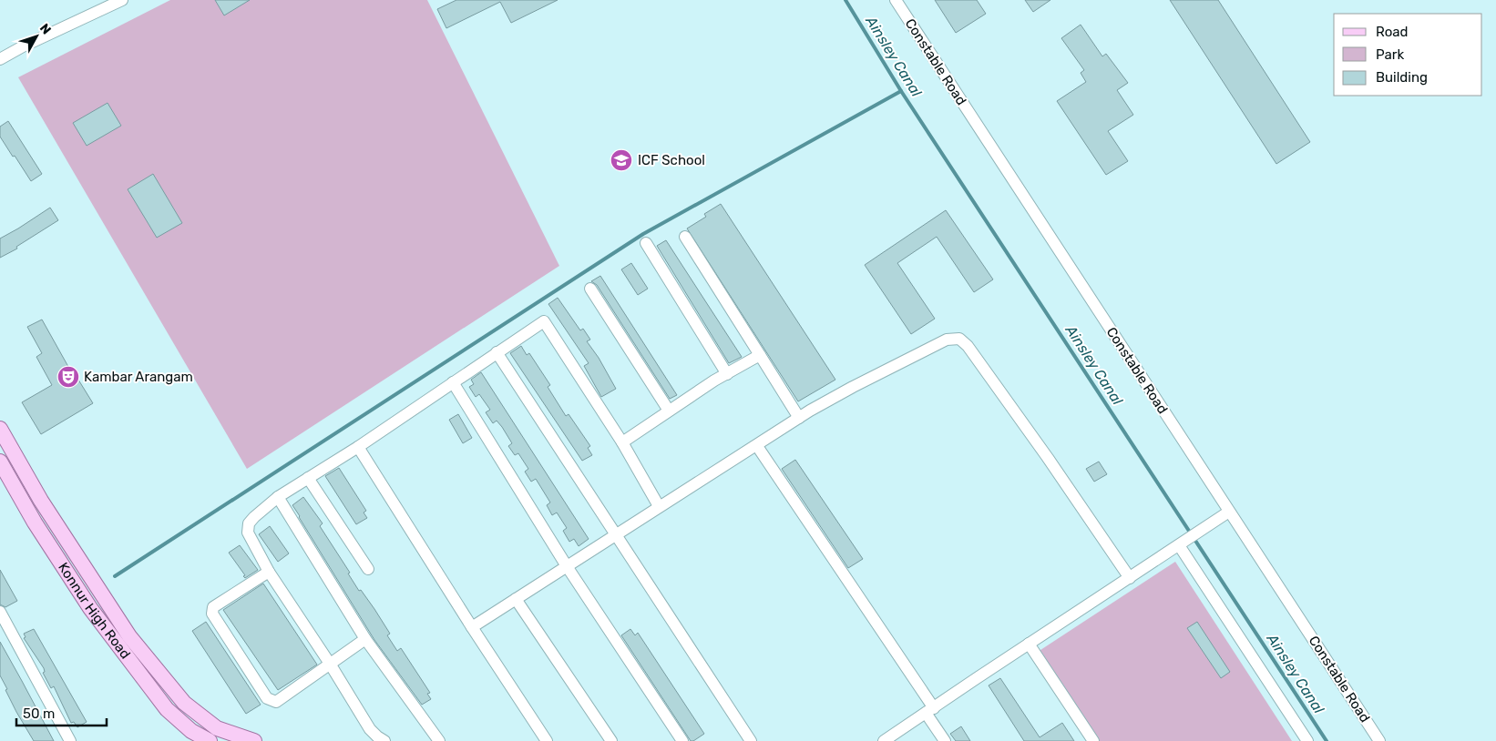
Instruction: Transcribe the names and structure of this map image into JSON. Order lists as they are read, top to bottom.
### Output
{
  "streets": {
    "main road": ["Konnur High Road"],
    "street": ["Constable Road"]
  },
  "water": ["Ainsley Canal"],
  "places": {
    "school or university": ["ICF School"],
    "theatre": ["Kambar Arangam"]
  },
  "legend": ["Road", "Park", "Building"],
  "scale_bar": "50 m",
  "north": "top right"
}
